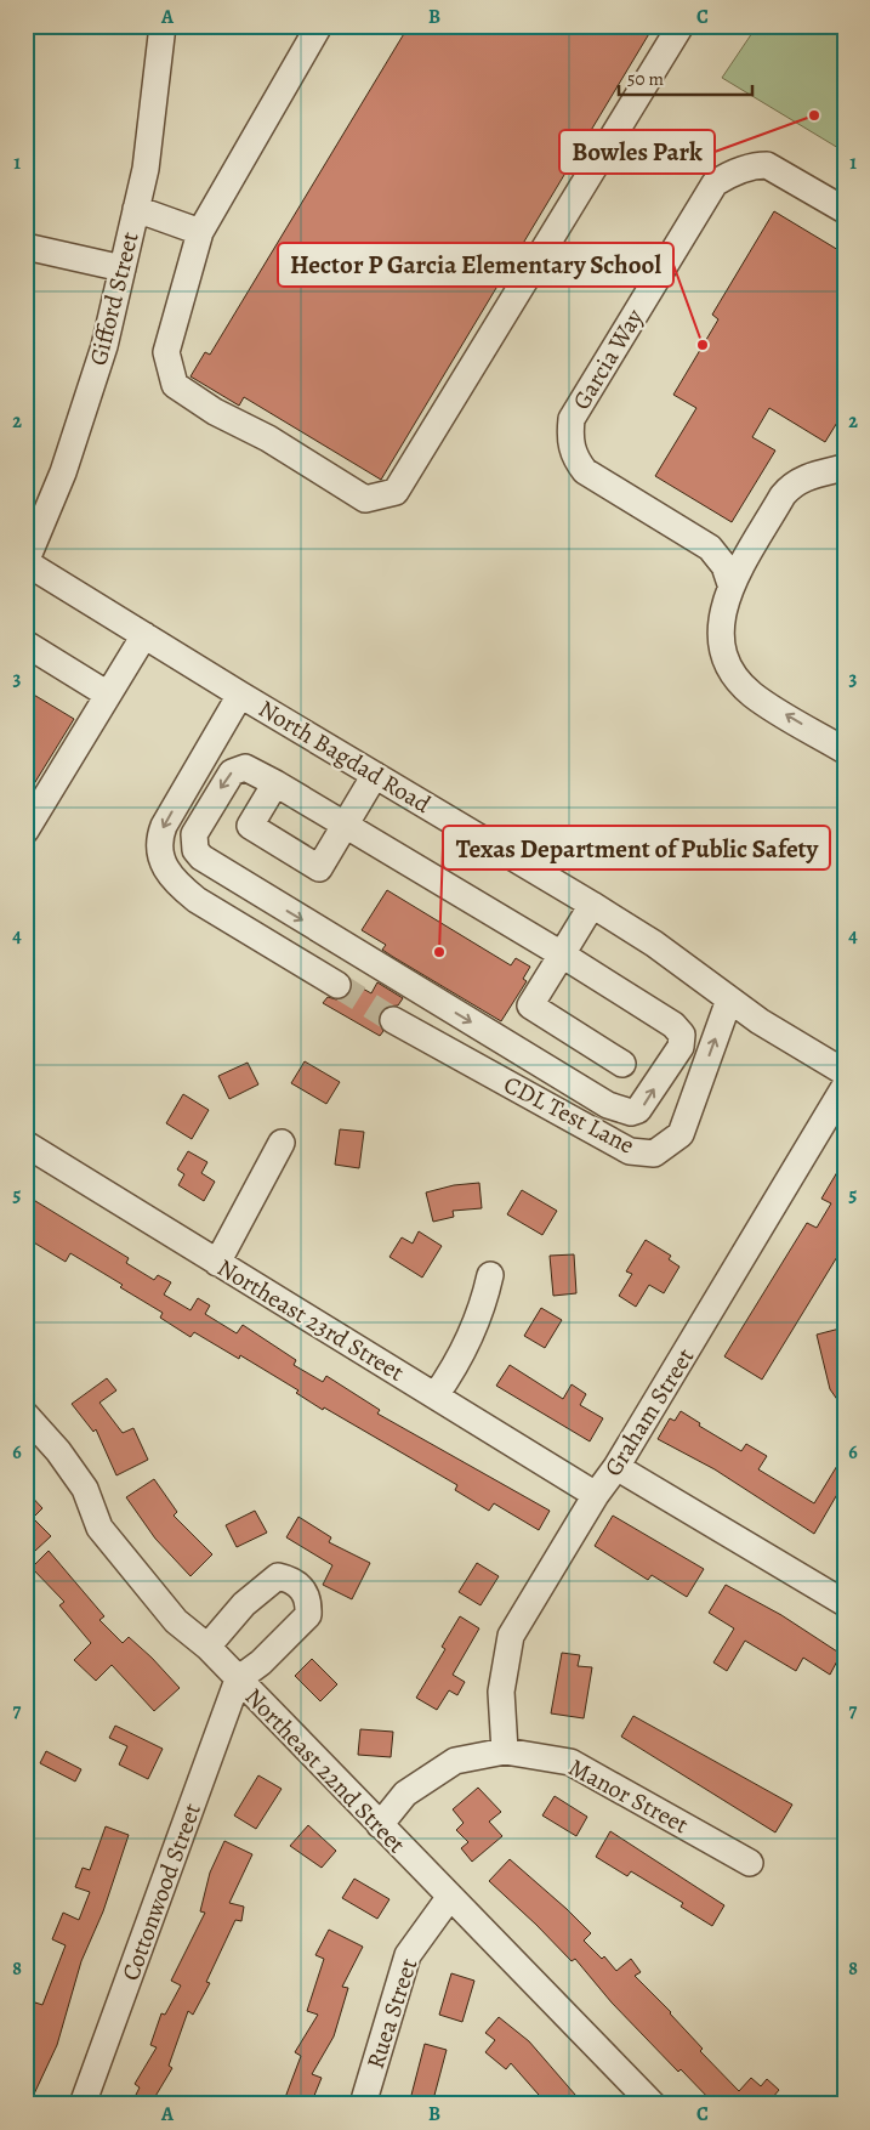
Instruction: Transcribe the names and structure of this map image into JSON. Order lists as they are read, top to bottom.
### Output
{
  "streets": {
    "street": [
      "Gifford Street",
      "Garcia Way",
      "North Bagdad Road",
      "CDL Test Lane",
      "Northeast 23rd Street",
      "Graham Street",
      "Northeast 22nd Street",
      "Manor Street",
      "Cottonwood Street",
      "Ruea Street"
    ]
  },
  "crossings": [
    ["Gifford Street", "North Bagdad Road"],
    ["North Bagdad Road", "CDL Test Lane"],
    ["Northeast 23rd Street", "Graham Street"],
    ["Graham Street", "Manor Street"],
    ["Northeast 22nd Street", "Manor Street"],
    ["Northeast 22nd Street", "Cottonwood Street"],
    ["Northeast 22nd Street", "Ruea Street"]
  ],
  "places": ["Bowles Park", "Hector P Garcia Elementary School", "Texas Department of Public Safety"],
  "scale_bar": "50 m",
  "grid": {
    "columns": ["A", "B", "C"],
    "rows": [
      "1",
      "2",
      "3",
      "4",
      "5",
      "6",
      "7",
      "8"
    ]
  }
}
